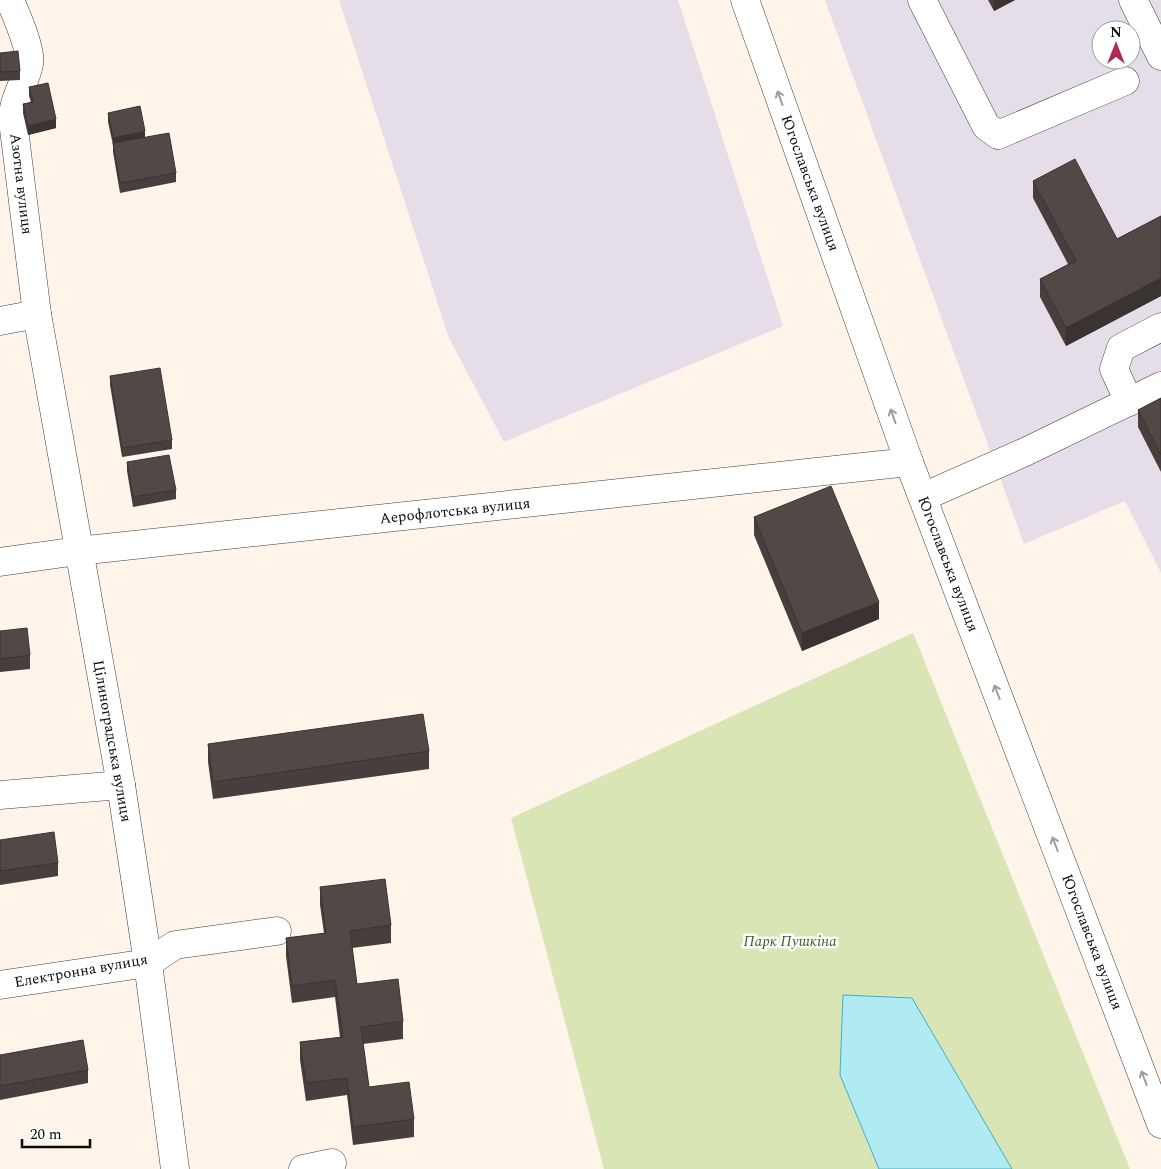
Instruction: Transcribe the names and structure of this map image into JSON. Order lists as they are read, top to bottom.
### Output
{
  "streets": {
    "street": [
      "Югославська вулиця",
      "Азотна вулиця",
      "Аерофлотська вулиця",
      "Цілиноградська вулиця",
      "Електронна вулиця"
    ]
  },
  "crossings": [
    ["Югославська вулиця", "Аерофлотська вулиця"],
    ["Азотна вулиця", "Цілиноградська вулиця"],
    ["Аерофлотська вулиця", "Цілиноградська вулиця"],
    ["Цілиноградська вулиця", "Електронна вулиця"]
  ],
  "one_way": ["Югославська вулиця"],
  "parks": ["Парк Пушкіна"],
  "scale_bar": "20 m",
  "north": "top"
}
